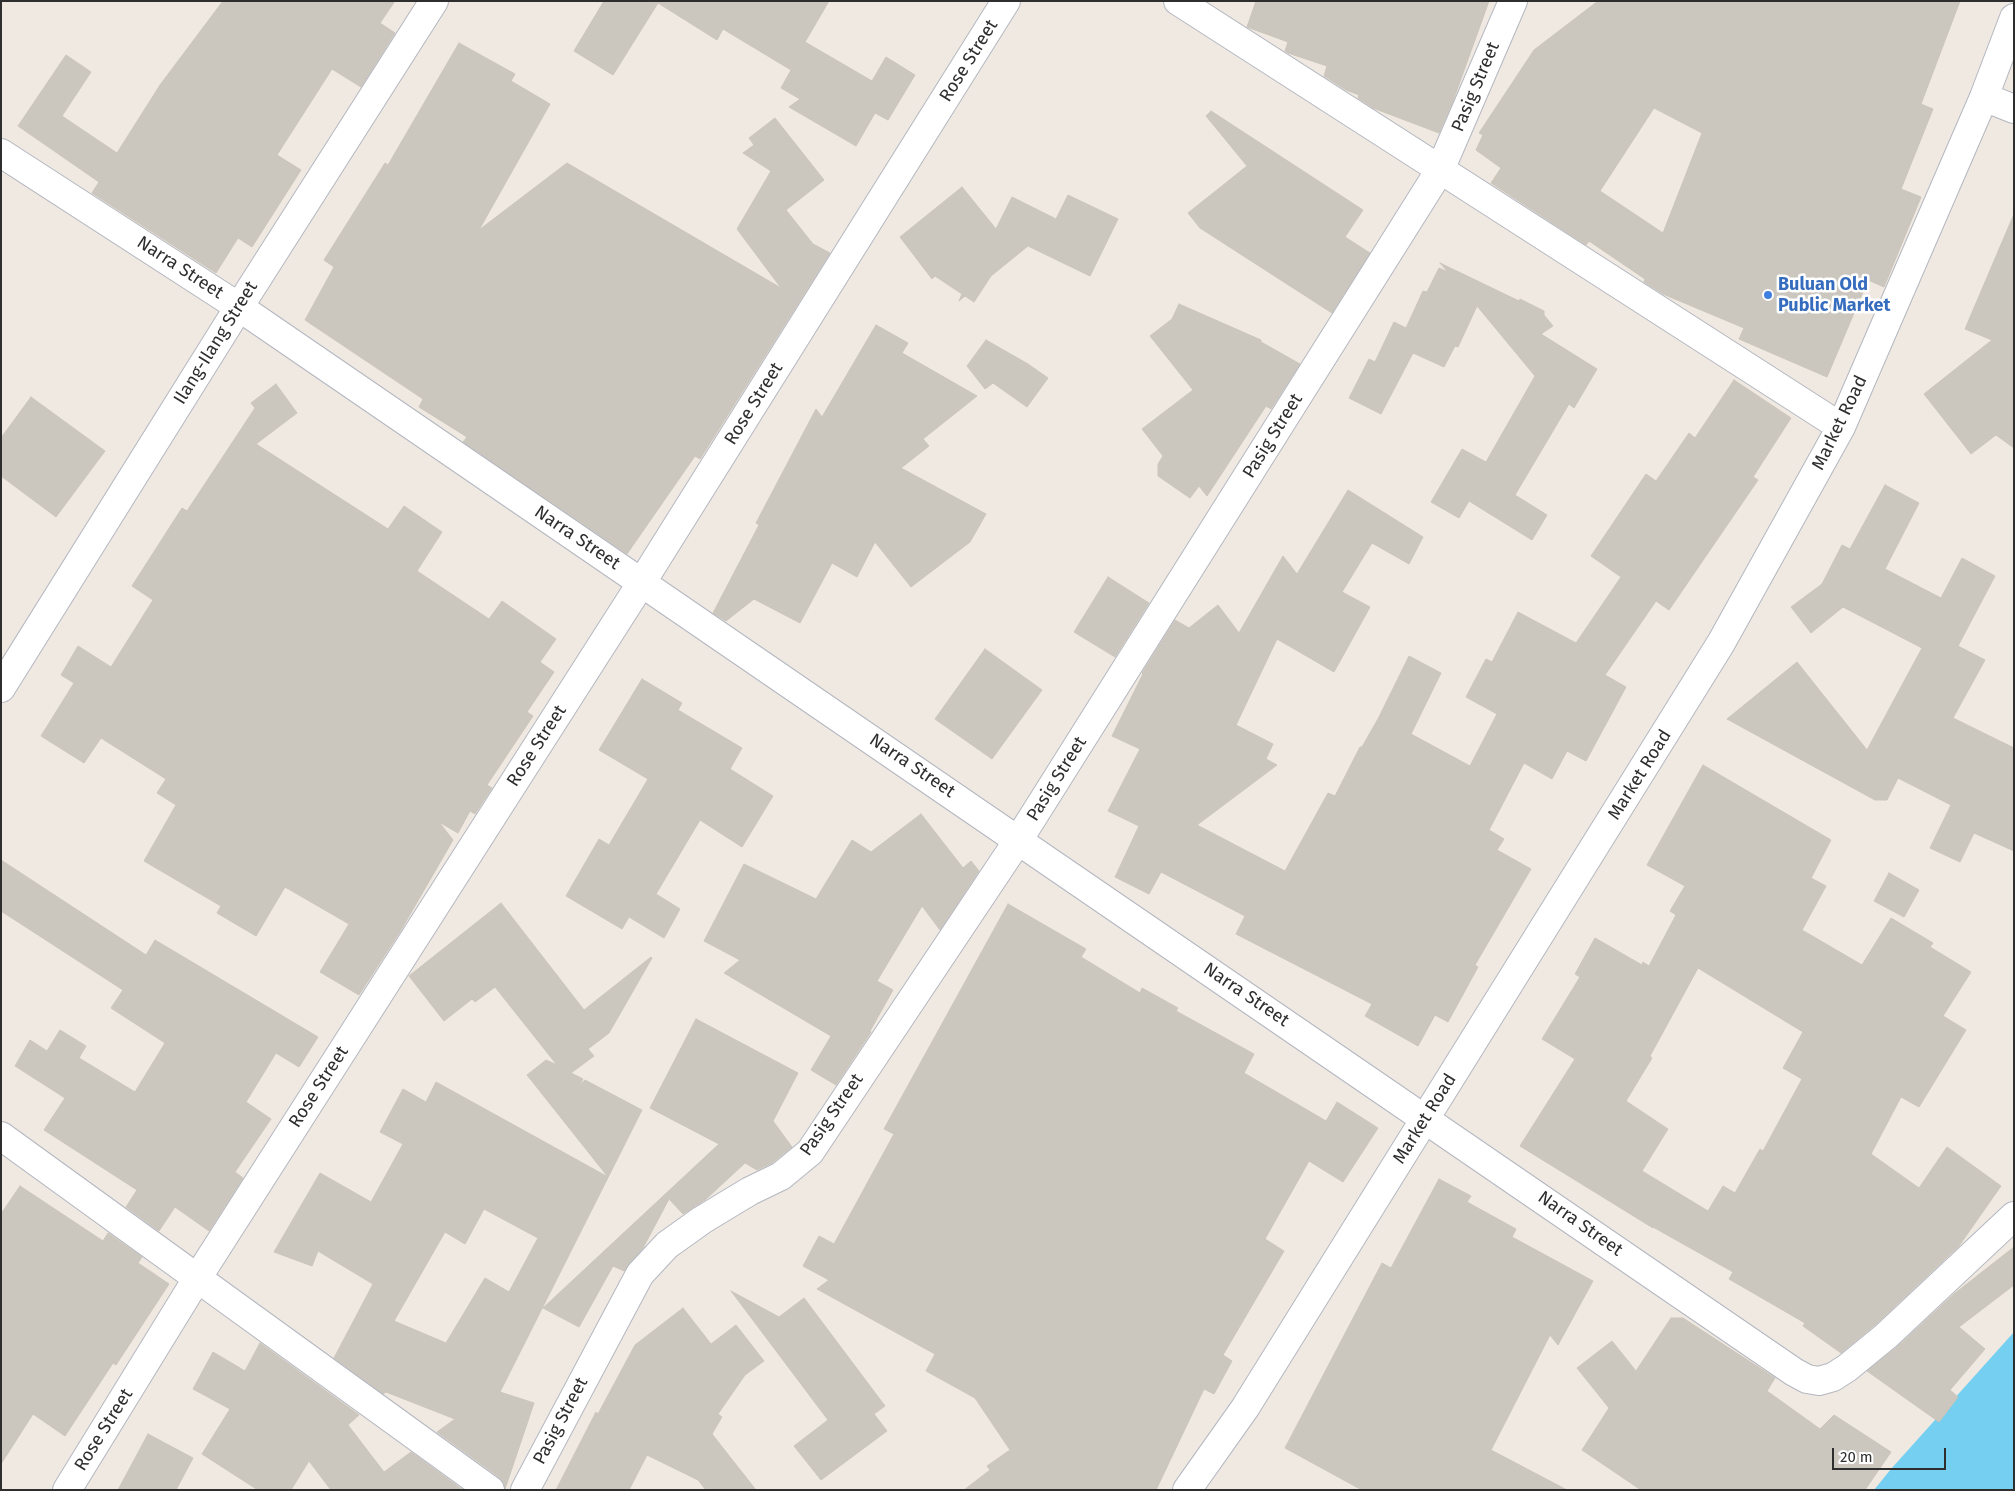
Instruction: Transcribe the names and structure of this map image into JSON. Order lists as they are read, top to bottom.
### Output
{
  "streets": {
    "street": [
      "Rose Street",
      "Pasig Street",
      "Narra Street",
      "Ilang-Ilang Street",
      "Market Road"
    ]
  },
  "crossings": [
    ["Rose Street", "Narra Street"],
    ["Pasig Street", "Narra Street"],
    ["Narra Street", "Ilang-Ilang Street"],
    ["Narra Street", "Market Road"]
  ],
  "places": ["Buluan Old Public Market"],
  "scale_bar": "20 m"
}
